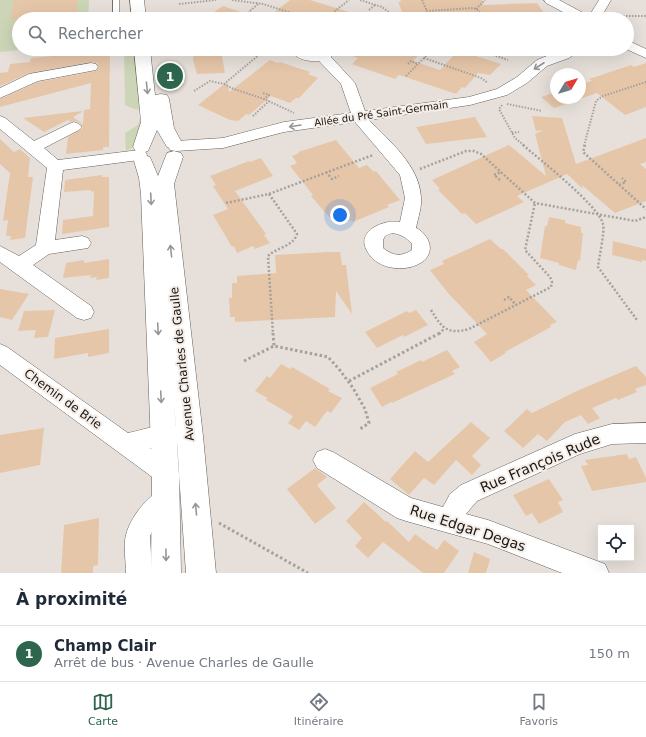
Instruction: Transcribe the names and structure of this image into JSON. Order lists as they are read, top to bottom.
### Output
{
  "streets": {
    "main road": ["Avenue Charles de Gaulle"],
    "street": [
      "Allée du Pré Saint-Germain",
      "Chemin de Brie",
      "Rue François Rude",
      "Rue Edgar Degas"
    ]
  },
  "crossings": [
    ["Allée du Pré Saint-Germain", "Avenue Charles de Gaulle"],
    ["Avenue Charles de Gaulle", "Chemin de Brie"],
    ["Rue François Rude", "Rue Edgar Degas"]
  ],
  "one_way": ["Allée du Pré Saint-Germain"],
  "north": "top right",
  "page": {
    "search": "Rechercher",
    "pins": "1",
    "heading": "À proximité",
    "list": [
      {
        "mark": "1",
        "name": "Champ Clair",
        "note": "Arrêt de bus · Avenue Charles de Gaulle",
        "value": "150 m"
      }
    ],
    "nav": ["Carte", "Itinéraire", "Favoris"]
  }
}
